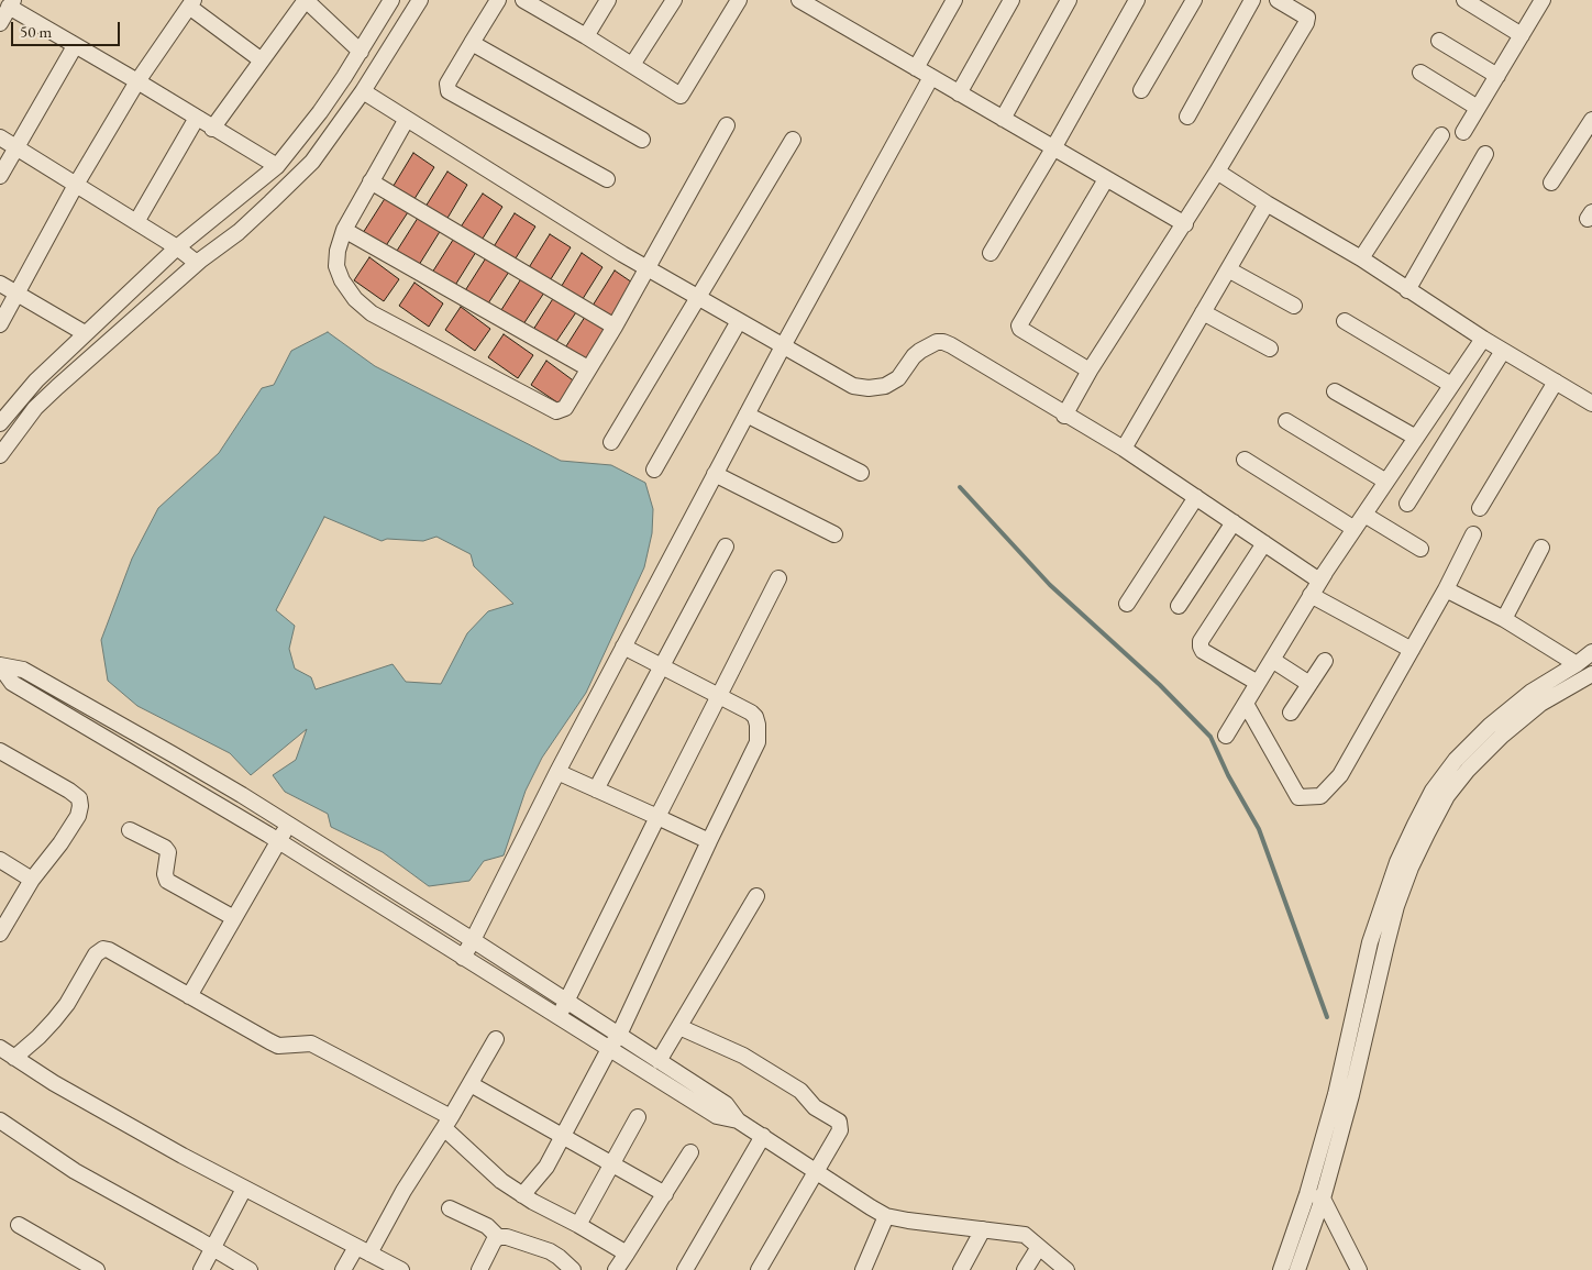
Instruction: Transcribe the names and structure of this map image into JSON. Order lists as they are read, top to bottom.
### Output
{
  "scale_bar": "50 m"
}
